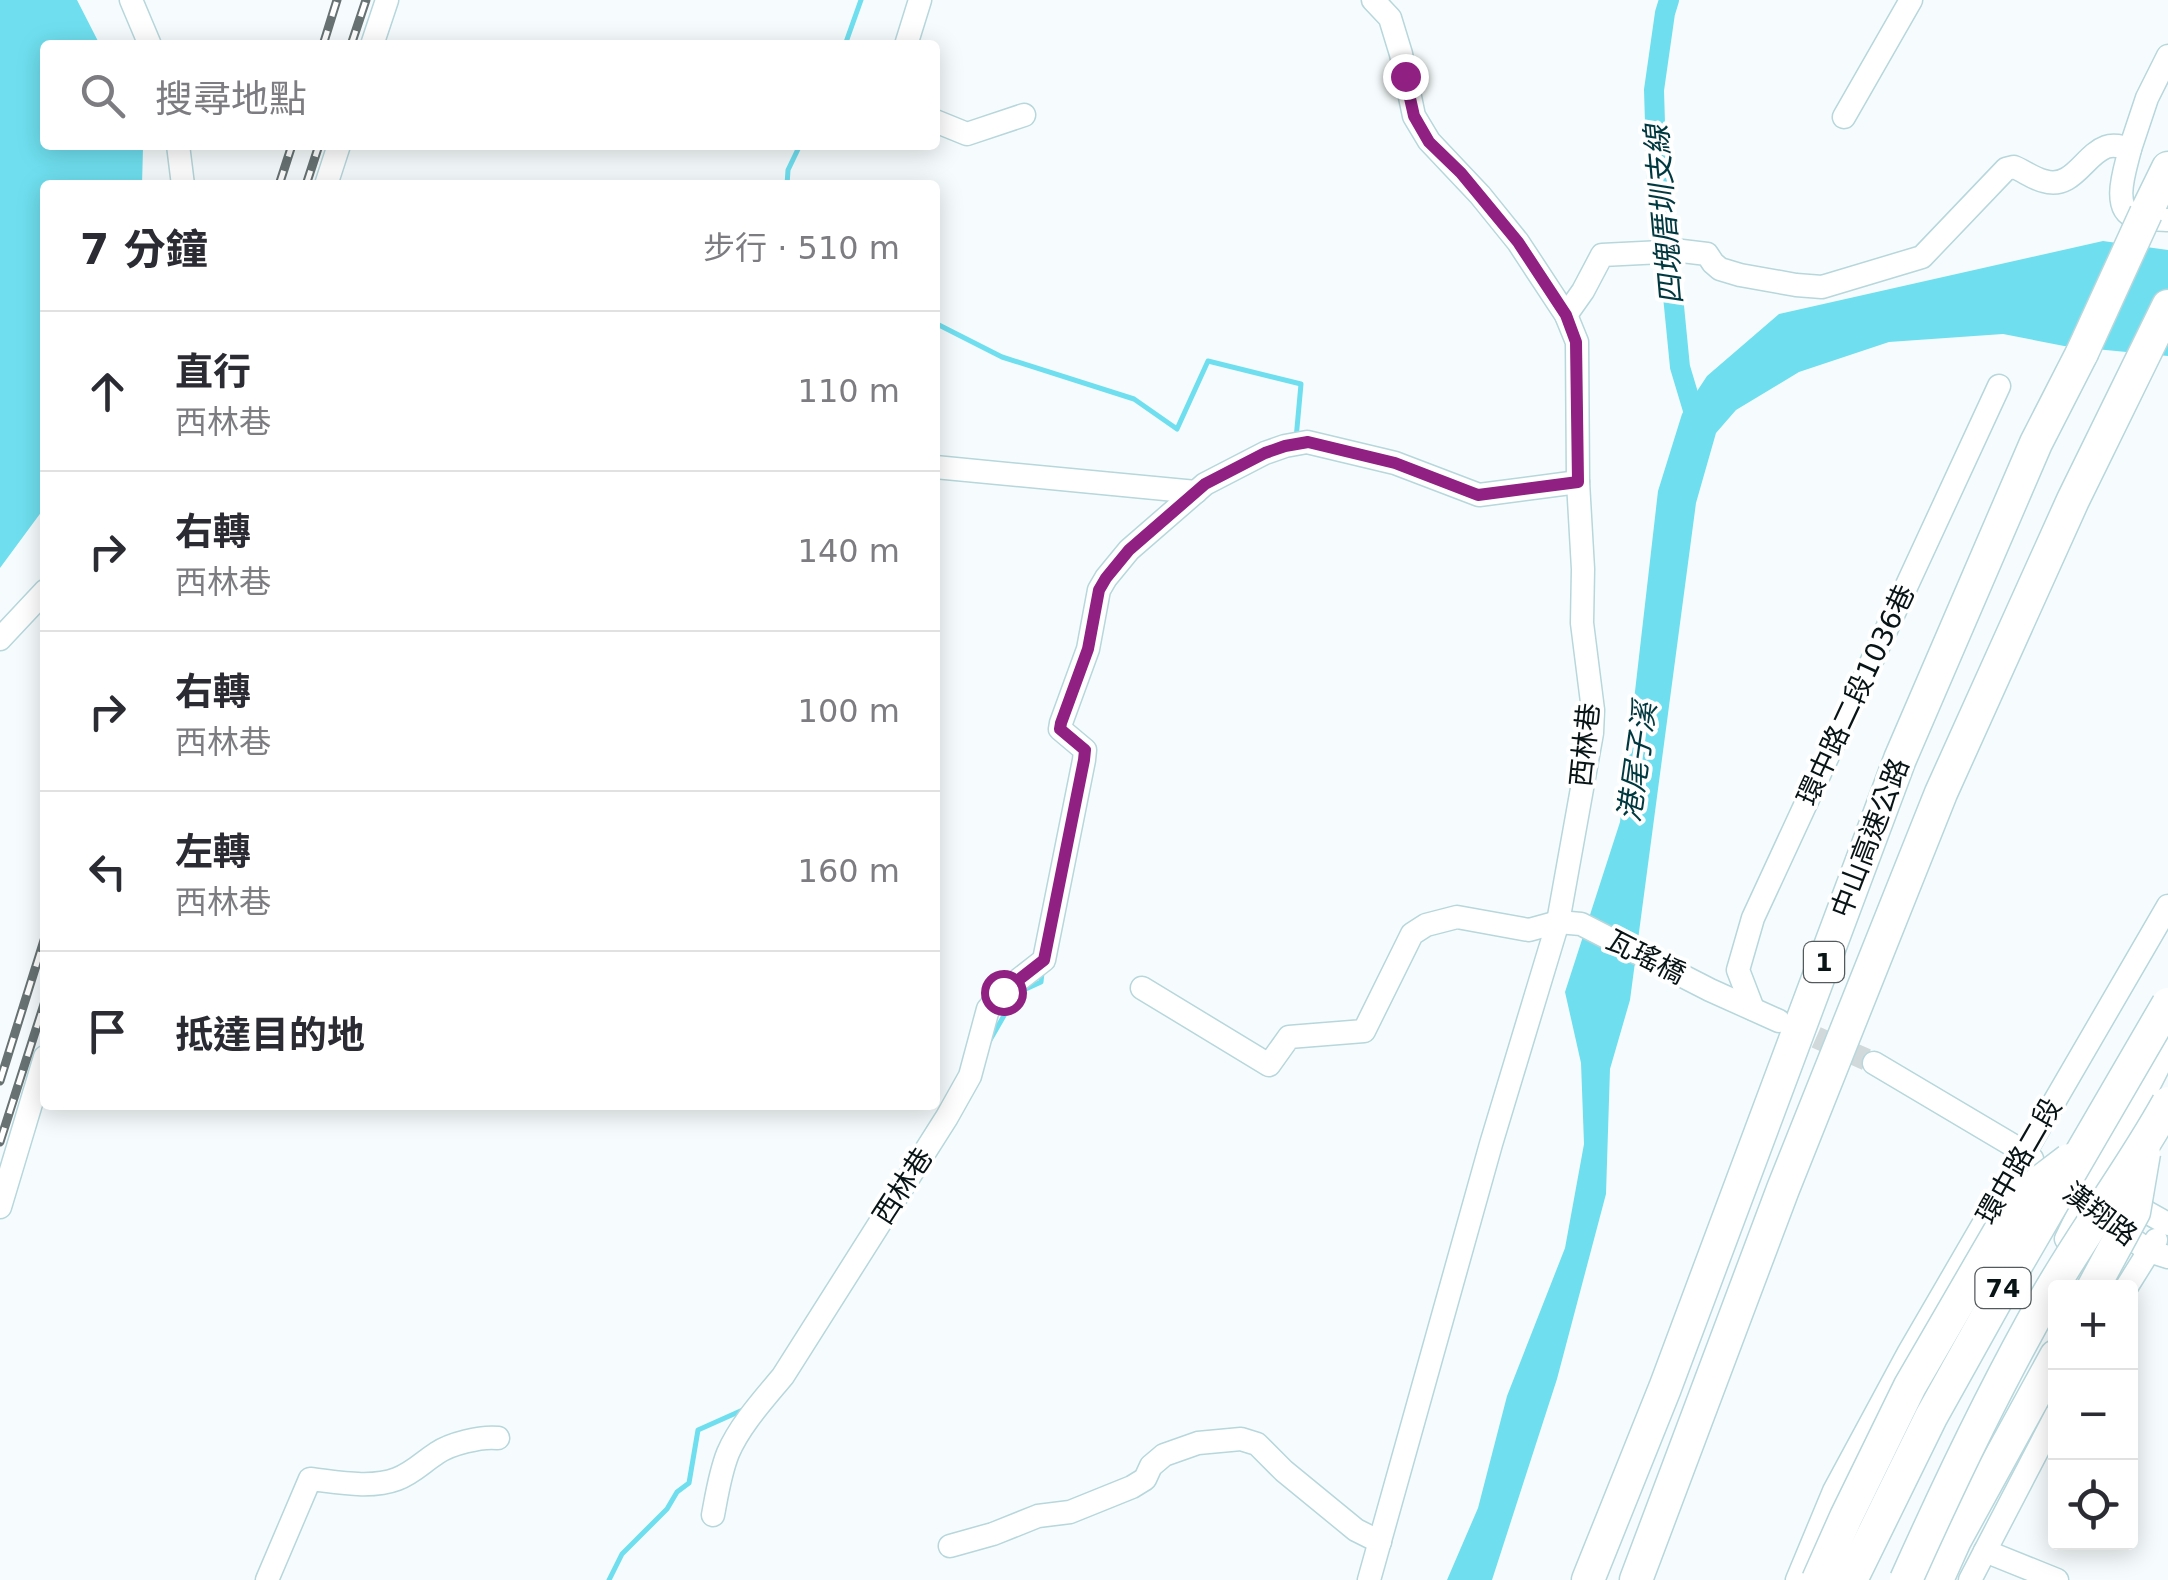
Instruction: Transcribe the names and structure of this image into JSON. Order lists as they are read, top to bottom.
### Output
{
  "streets": {
    "highway": ["中山高速公路", "1", "74"],
    "street": [
      "環中路二段1036巷",
      "西林巷",
      "瓦瑤橋",
      "環中路二段",
      "漢翔路"
    ]
  },
  "crossings": [
    ["環中路二段1036巷", "瓦瑤橋"],
    ["西林巷", "瓦瑤橋"],
    ["環中路二段", "漢翔路"]
  ],
  "water": ["四塊厝圳支線", "港尾子溪"],
  "page": {
    "search": "搜尋地點",
    "heading": ["7 分鐘", "步行 · 510 m"],
    "list": [
      ["直行", "西林巷", "110 m"],
      ["右轉", "西林巷", "140 m"],
      ["右轉", "西林巷", "100 m"],
      ["左轉", "西林巷", "160 m"],
      "抵達目的地"
    ],
    "map_buttons": ["+", "−"]
  }
}
